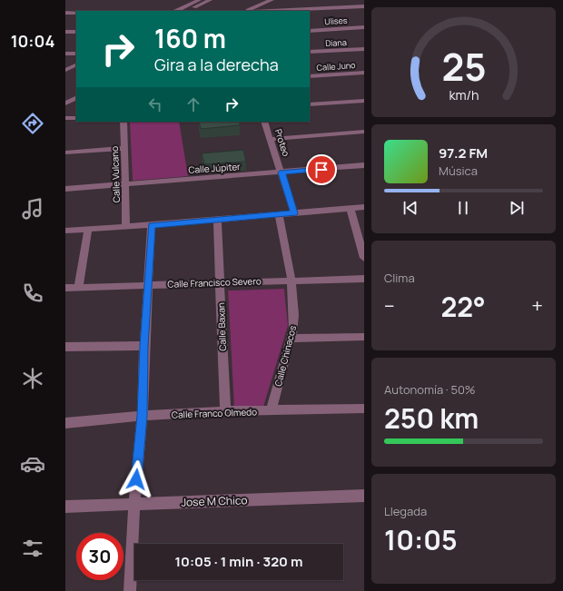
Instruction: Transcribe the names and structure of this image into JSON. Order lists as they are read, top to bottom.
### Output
{
  "streets": {
    "street": [
      "Ulises",
      "Diana",
      "Calle Juno",
      "Proteo",
      "Calle Júpiter",
      "Calle Vulcano",
      "Calle Francisco Severo",
      "Calle Baxan",
      "Calle Chinacos",
      "Calle Franco Olmedo",
      "Jose M Chico"
    ]
  },
  "crossings": [
    ["Proteo", "Calle Júpiter"],
    ["Calle Júpiter", "Calle Vulcano"],
    ["Calle Francisco Severo", "Calle Baxan"],
    ["Calle Francisco Severo", "Calle Chinacos"],
    ["Calle Baxan", "Calle Franco Olmedo"],
    ["Calle Chinacos", "Calle Franco Olmedo"]
  ],
  "page": {
    "tabs": "10:04",
    "turn": ["160 m", "Gira a la derecha"],
    "song": ["97.2 FM", "Música"],
    "tile": [
      "Clima",
      ["Autonomía · 50%", "250 km"],
      ["Llegada", "10:05"]
    ],
    "heat": ["−", "22°", "+"],
    "limit": "30",
    "trip": "10:05 · 1 min · 320 m",
    "gauge": ["25", "km/h"]
  }
}
